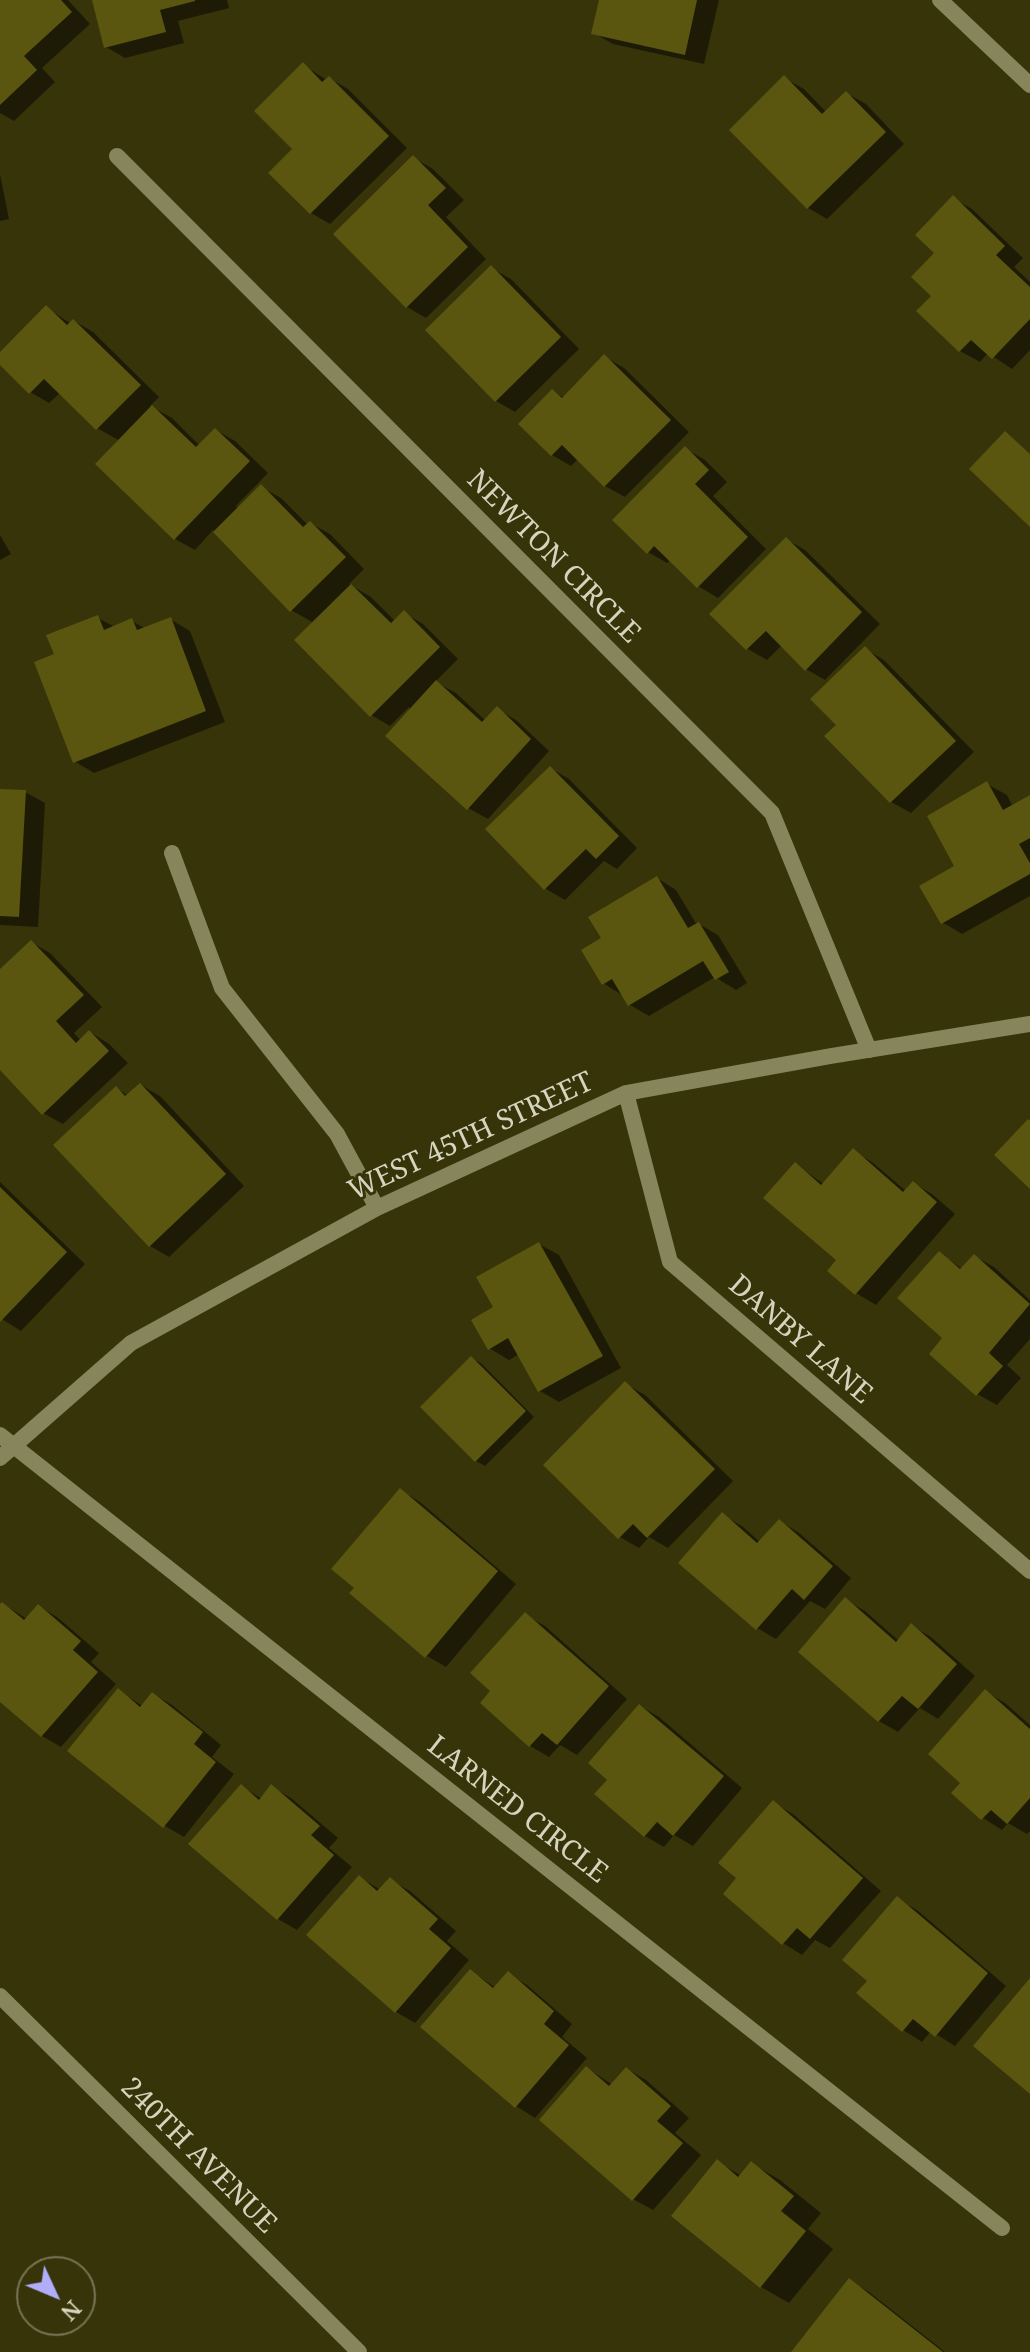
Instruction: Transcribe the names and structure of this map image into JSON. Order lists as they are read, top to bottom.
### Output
{
  "streets": {
    "street": [
      "NEWTON CIRCLE",
      "WEST 45TH STREET",
      "DANBY LANE",
      "LARNED CIRCLE",
      "240TH AVENUE"
    ]
  },
  "crossings": [
    ["NEWTON CIRCLE", "WEST 45TH STREET"],
    ["WEST 45TH STREET", "DANBY LANE"],
    ["WEST 45TH STREET", "LARNED CIRCLE"]
  ],
  "north": "bottom right"
}
